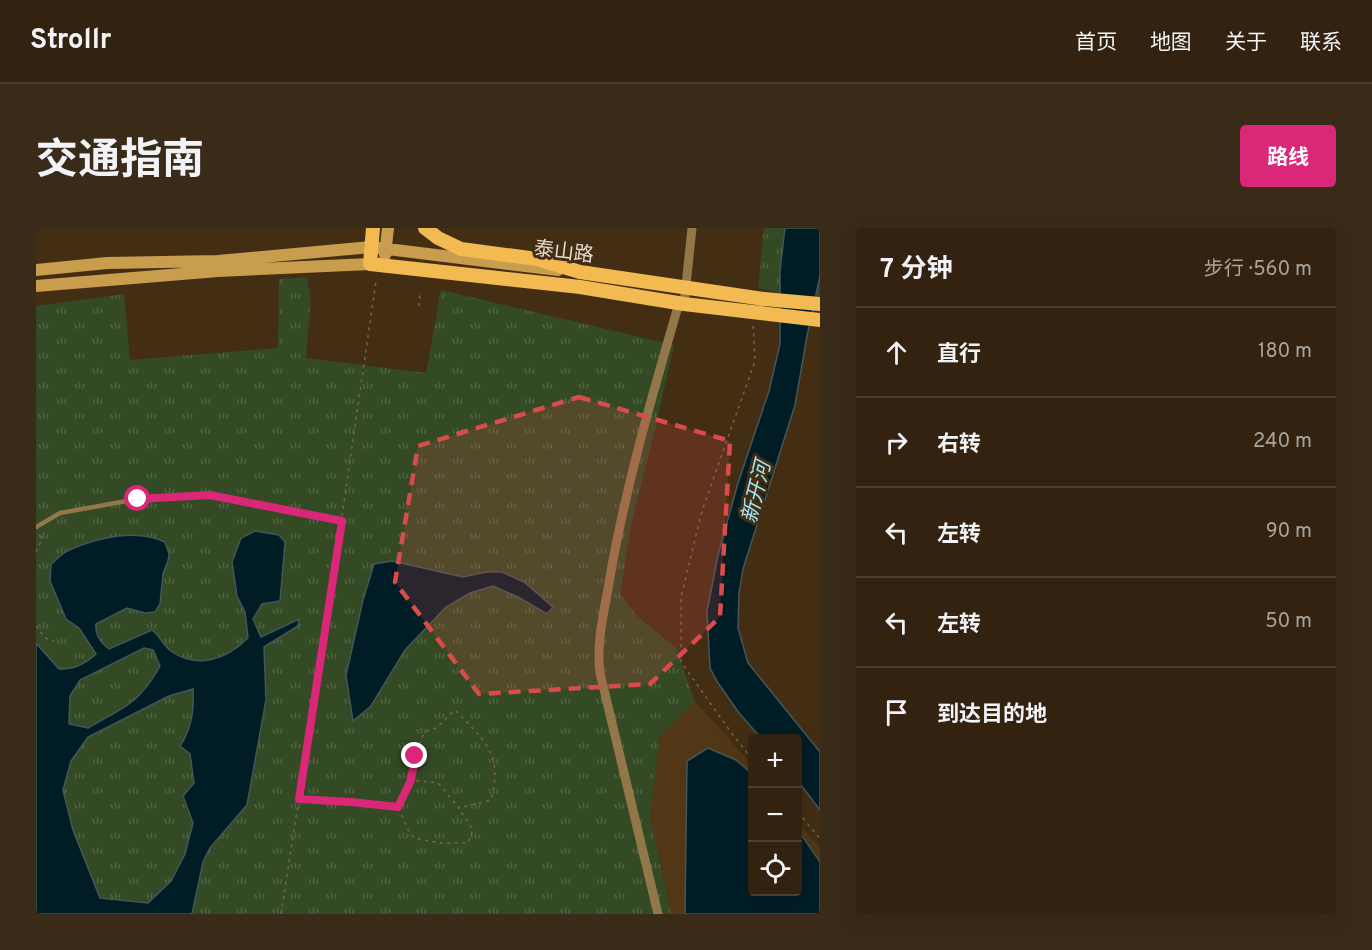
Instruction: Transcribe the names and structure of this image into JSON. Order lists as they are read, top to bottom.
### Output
{
  "streets": {
    "main road": ["泰山路"]
  },
  "water": ["新开河"],
  "page": {
    "header": "Strollr",
    "nav": [
      "首页",
      "地图",
      "关于",
      "联系"
    ],
    "title": "交通指南",
    "buttons": "路线",
    "heading": ["7 分钟", "步行 · 560 m"],
    "list": [
      ["直行", "180 m"],
      ["右转", "240 m"],
      ["左转", "90 m"],
      ["左转", "50 m"],
      "到达目的地"
    ],
    "map_buttons": ["+", "−"]
  }
}
